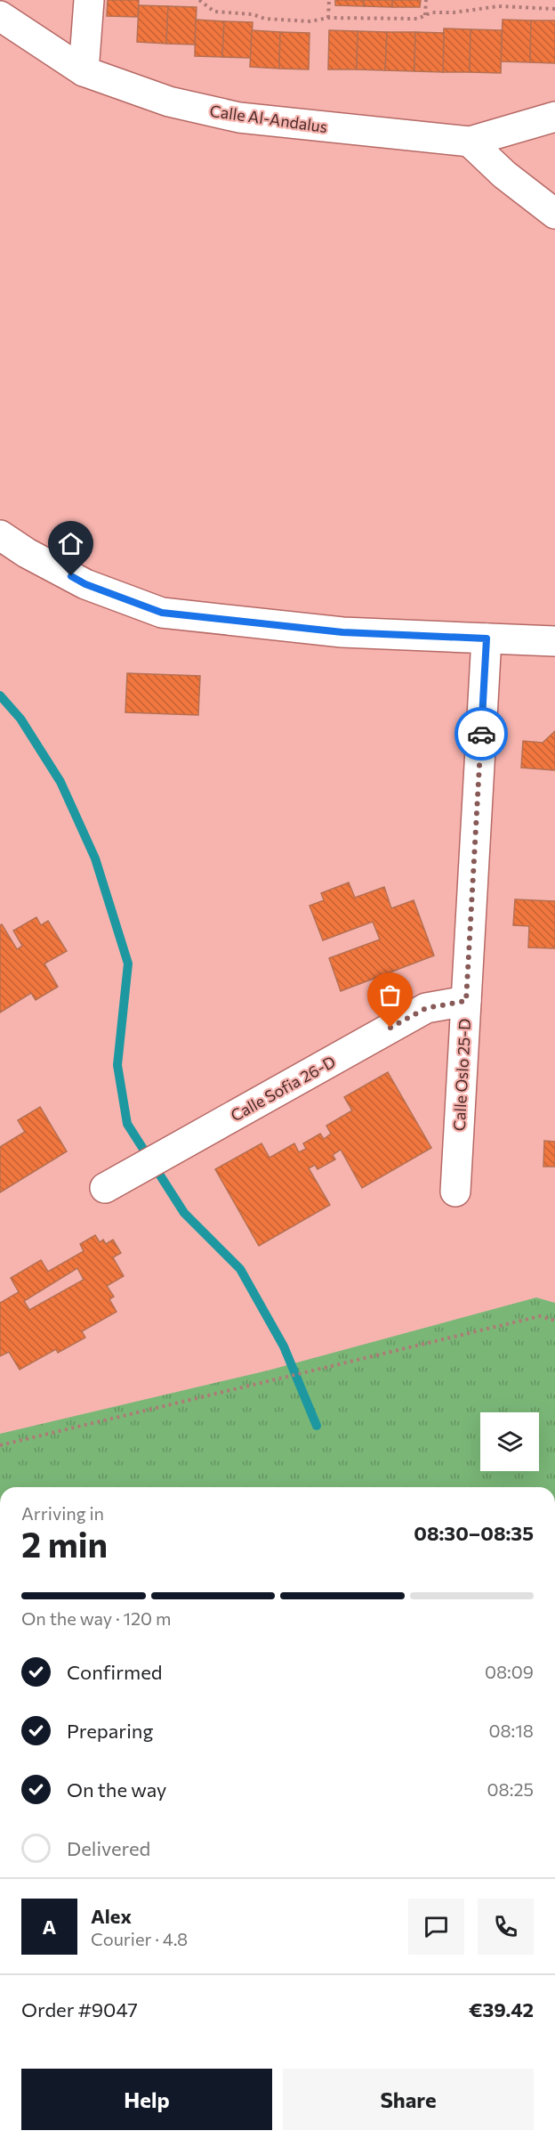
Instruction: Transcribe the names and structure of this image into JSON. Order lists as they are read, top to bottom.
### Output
{
  "streets": {
    "street": ["Calle Al-Andalus", "Calle Oslo 25-D", "Calle Sofia 26-D"]
  },
  "crossings": [
    ["Calle Oslo 25-D", "Calle Sofia 26-D"]
  ],
  "page": {
    "heading": ["2 min", "Arriving in", "08:30–08:35"],
    "panel": [
      "Alex",
      "Courier · 4.8",
      "Order #9047",
      "€39.42"
    ],
    "bar": "On the way · 120 m",
    "list": [
      ["Confirmed", "08:09"],
      ["Preparing", "08:18"],
      ["On the way", "08:25"],
      "Delivered"
    ],
    "round": "A",
    "buttons": ["Help", "Share"]
  }
}
